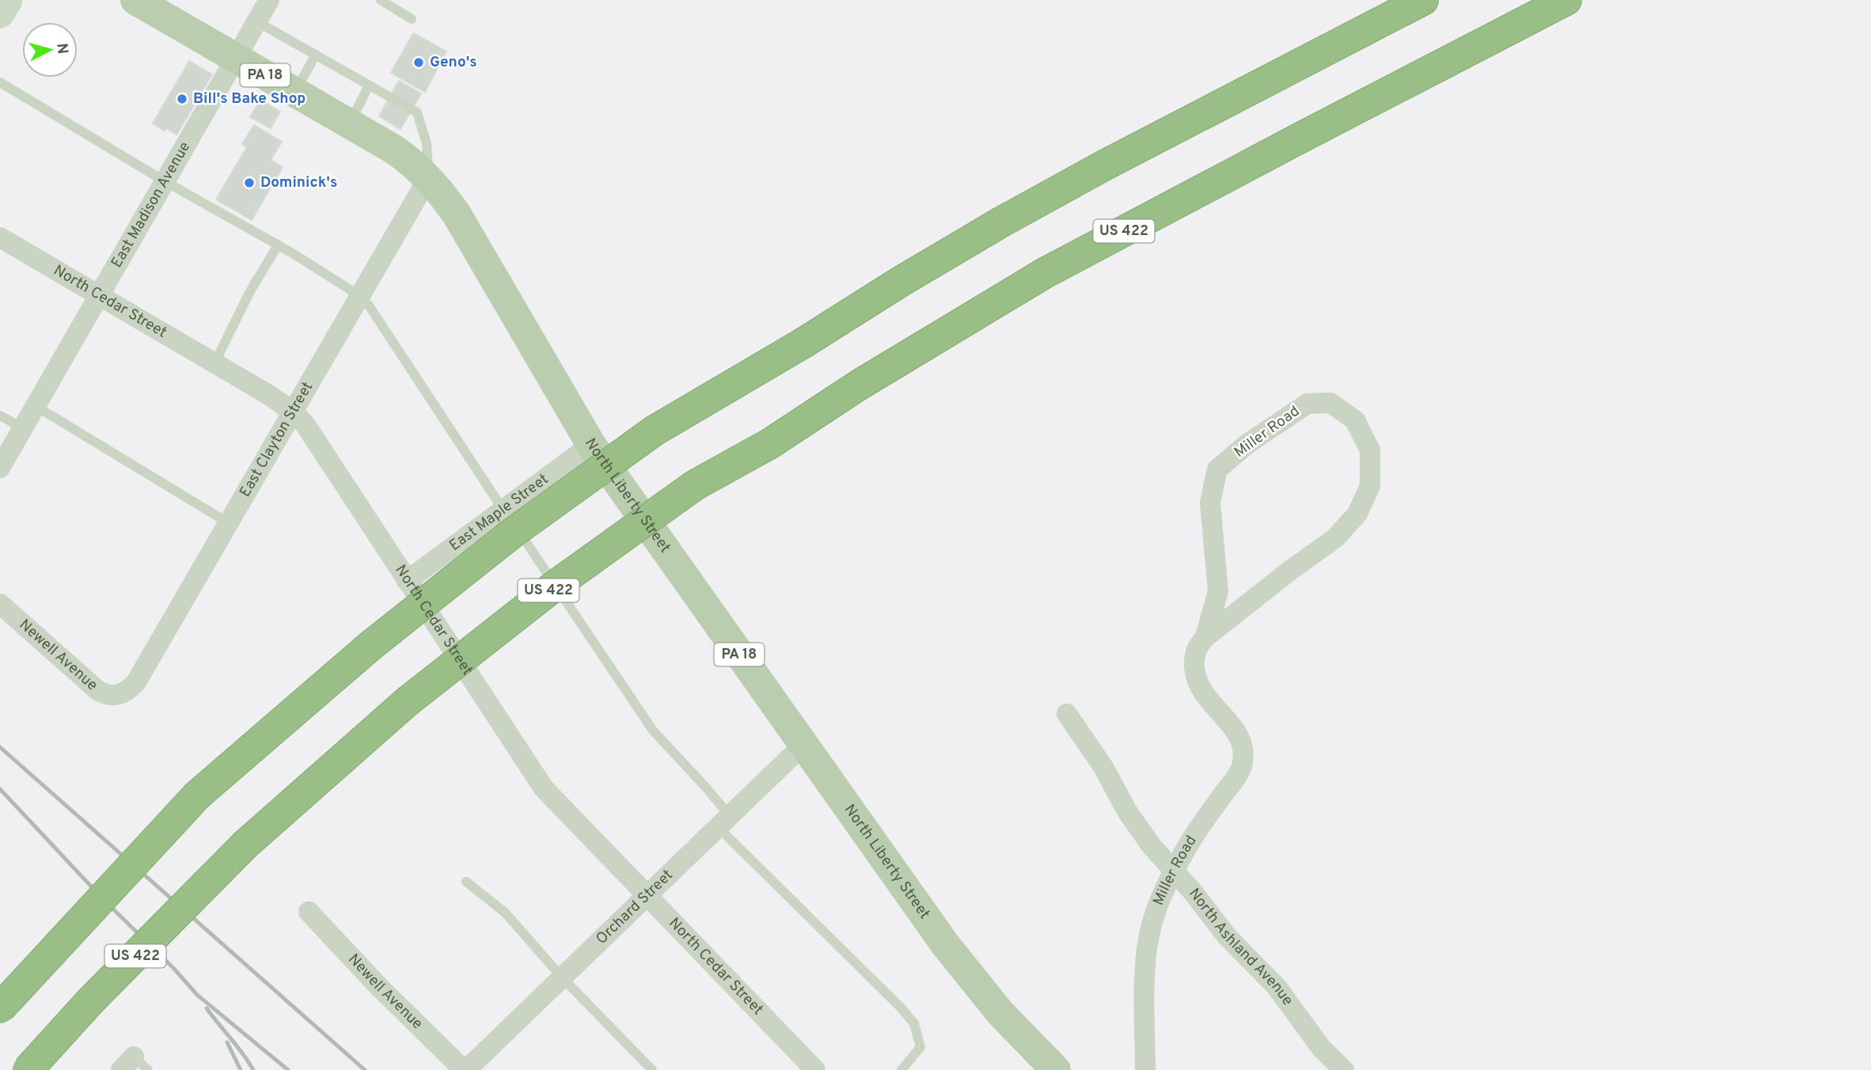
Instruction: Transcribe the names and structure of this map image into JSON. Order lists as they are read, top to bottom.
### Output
{
  "streets": {
    "highway": ["US 422"],
    "main road": ["PA 18", "North Liberty Street"],
    "street": [
      "East Madison Avenue",
      "North Cedar Street",
      "Miller Road",
      "East Clayton Street",
      "East Maple Street",
      "Newell Avenue",
      "Orchard Street",
      "North Ashland Avenue"
    ]
  },
  "crossings": [
    ["East Madison Avenue", "North Cedar Street"],
    ["East Madison Avenue", "North Liberty Street"],
    ["North Cedar Street", "East Clayton Street"],
    ["North Cedar Street", "East Maple Street"],
    ["North Cedar Street", "Orchard Street"],
    ["Miller Road", "North Ashland Avenue"],
    ["East Clayton Street", "North Liberty Street"],
    ["East Clayton Street", "Newell Avenue"],
    ["North Liberty Street", "East Maple Street"],
    ["North Liberty Street", "Orchard Street"],
    ["Newell Avenue", "Orchard Street"]
  ],
  "places": ["Geno's", "Bill's Bake Shop", "Dominick's"],
  "north": "right"
}
